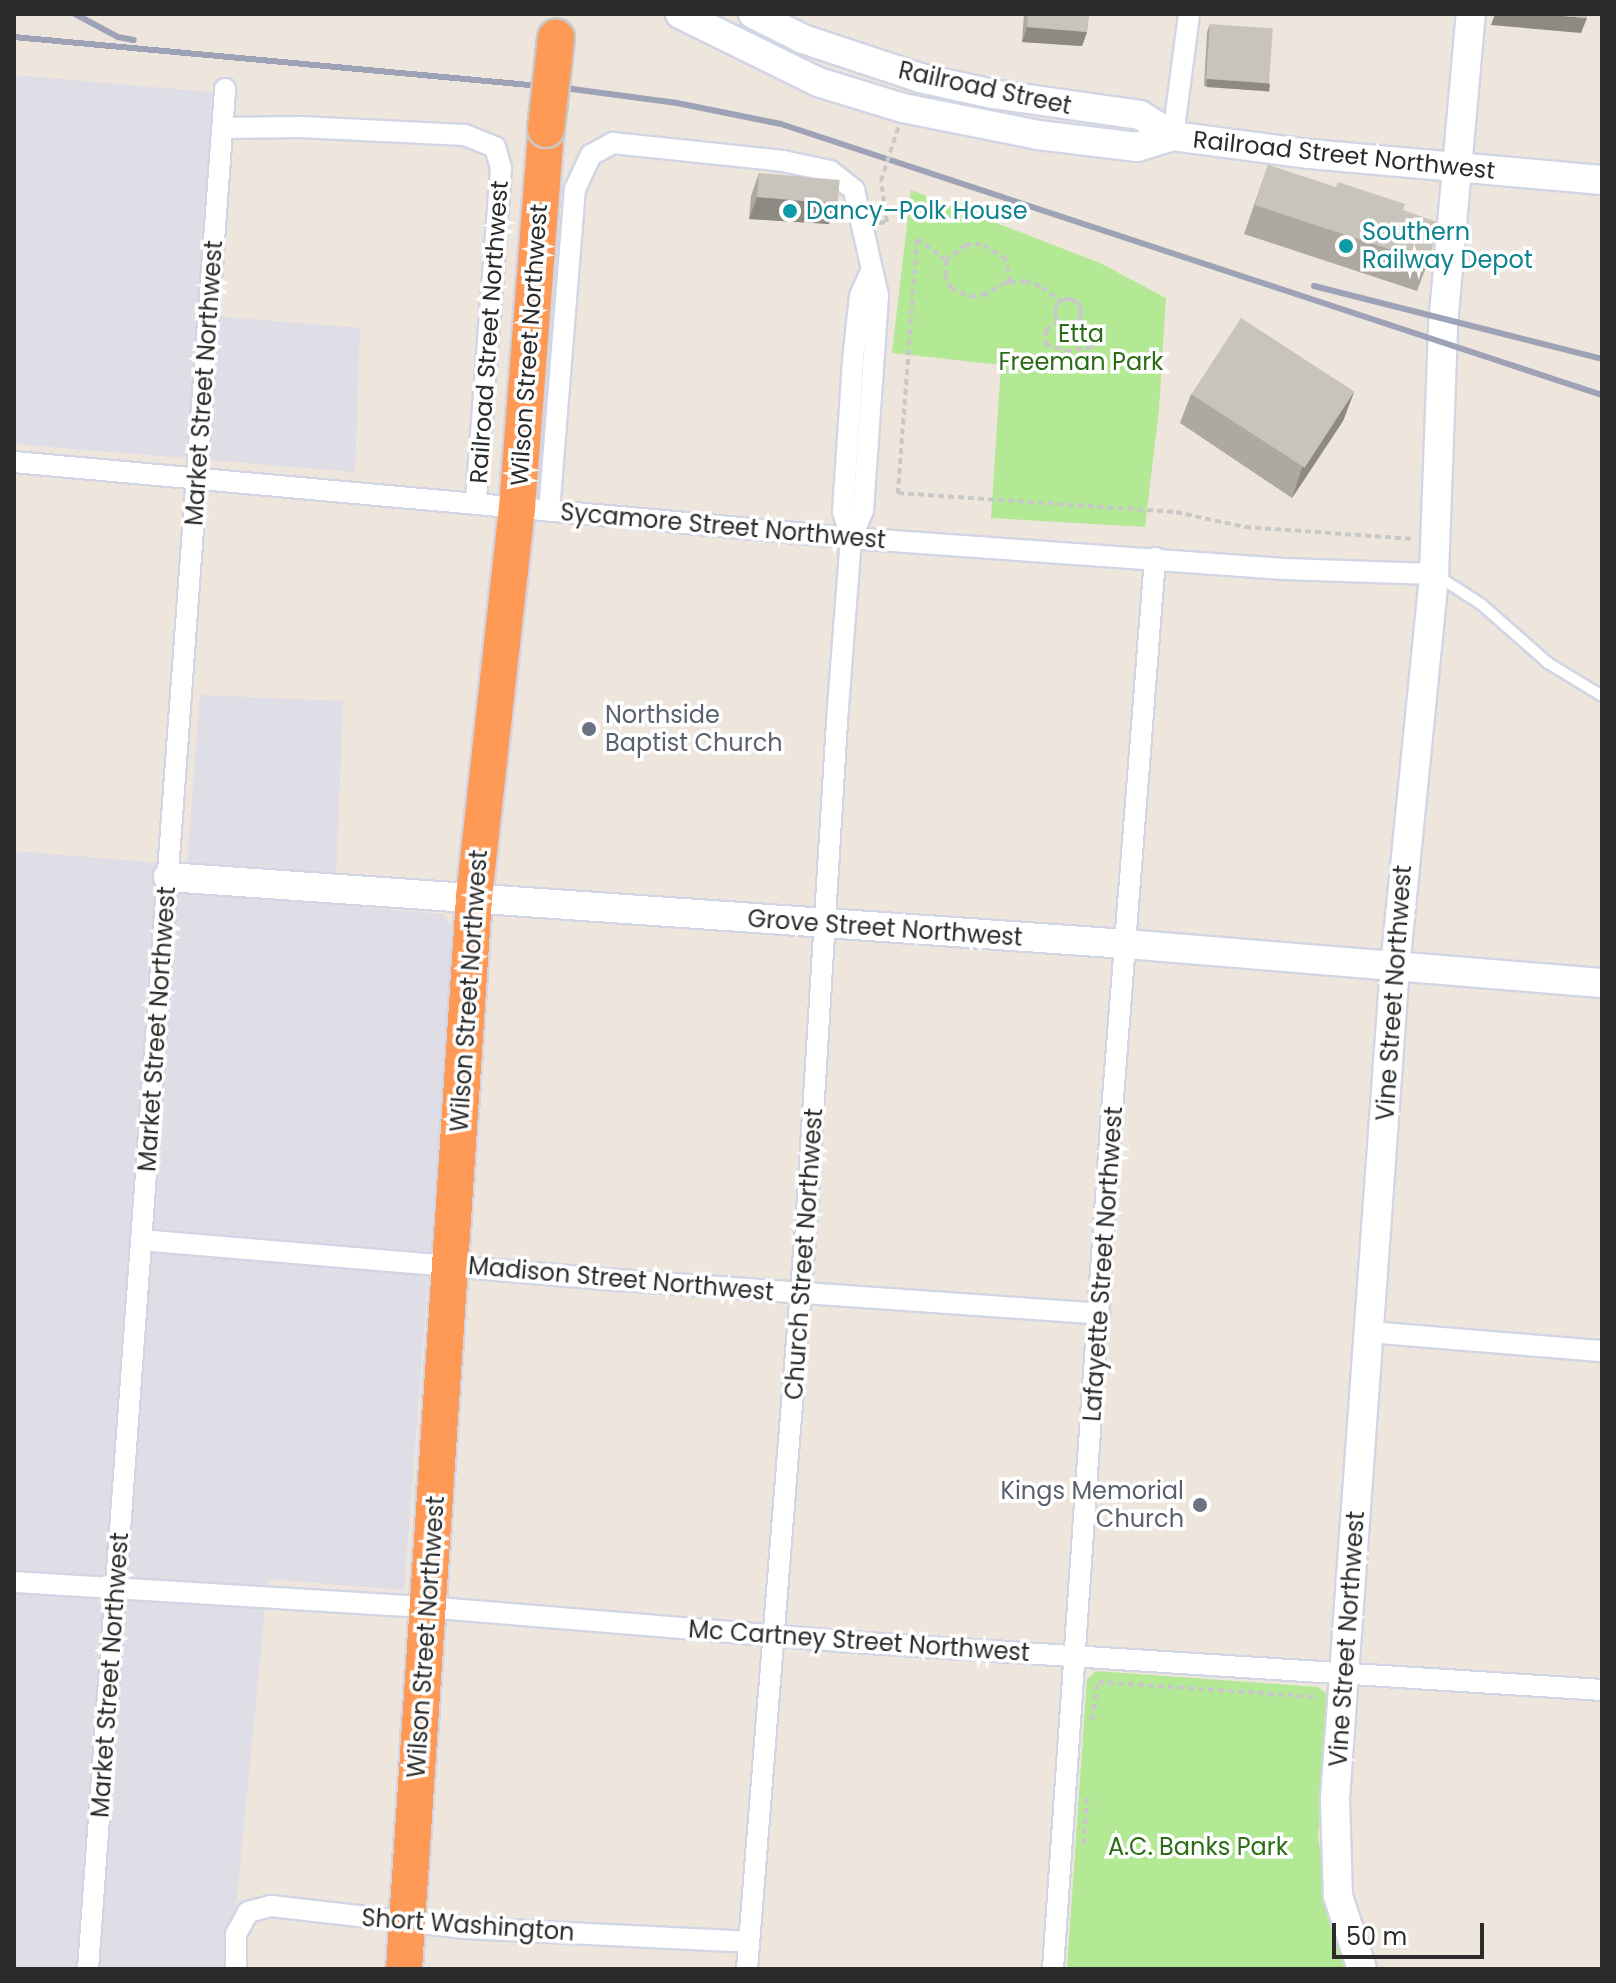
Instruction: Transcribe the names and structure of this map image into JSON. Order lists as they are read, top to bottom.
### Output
{
  "streets": {
    "highway": ["Wilson Street Northwest"],
    "street": [
      "Railroad Street",
      "Railroad Street Northwest",
      "Market Street Northwest",
      "Sycamore Street Northwest",
      "Grove Street Northwest",
      "Vine Street Northwest",
      "Church Street Northwest",
      "Lafayette Street Northwest",
      "Madison Street Northwest",
      "Mc Cartney Street Northwest",
      "Short Washington"
    ]
  },
  "crossings": [
    ["Railroad Street", "Railroad Street Northwest"],
    ["Railroad Street Northwest", "Market Street Northwest"],
    ["Railroad Street Northwest", "Sycamore Street Northwest"],
    ["Railroad Street Northwest", "Vine Street Northwest"],
    ["Wilson Street Northwest", "Sycamore Street Northwest"],
    ["Wilson Street Northwest", "Grove Street Northwest"],
    ["Wilson Street Northwest", "Church Street Northwest"],
    ["Wilson Street Northwest", "Madison Street Northwest"],
    ["Wilson Street Northwest", "Mc Cartney Street Northwest"],
    ["Wilson Street Northwest", "Short Washington"],
    ["Market Street Northwest", "Sycamore Street Northwest"],
    ["Market Street Northwest", "Grove Street Northwest"],
    ["Market Street Northwest", "Madison Street Northwest"],
    ["Market Street Northwest", "Mc Cartney Street Northwest"],
    ["Sycamore Street Northwest", "Vine Street Northwest"],
    ["Sycamore Street Northwest", "Church Street Northwest"],
    ["Sycamore Street Northwest", "Lafayette Street Northwest"],
    ["Grove Street Northwest", "Vine Street Northwest"],
    ["Grove Street Northwest", "Church Street Northwest"],
    ["Grove Street Northwest", "Lafayette Street Northwest"],
    ["Vine Street Northwest", "Mc Cartney Street Northwest"],
    ["Church Street Northwest", "Madison Street Northwest"],
    ["Church Street Northwest", "Mc Cartney Street Northwest"],
    ["Church Street Northwest", "Short Washington"],
    ["Lafayette Street Northwest", "Madison Street Northwest"],
    ["Lafayette Street Northwest", "Mc Cartney Street Northwest"]
  ],
  "parks": ["Etta Freeman Park", "A.C. Banks Park"],
  "places": [
    "Dancy–Polk House",
    "Southern Railway Depot",
    "Northside Baptist Church",
    "Kings Memorial Church"
  ],
  "scale_bar": "50 m"
}
